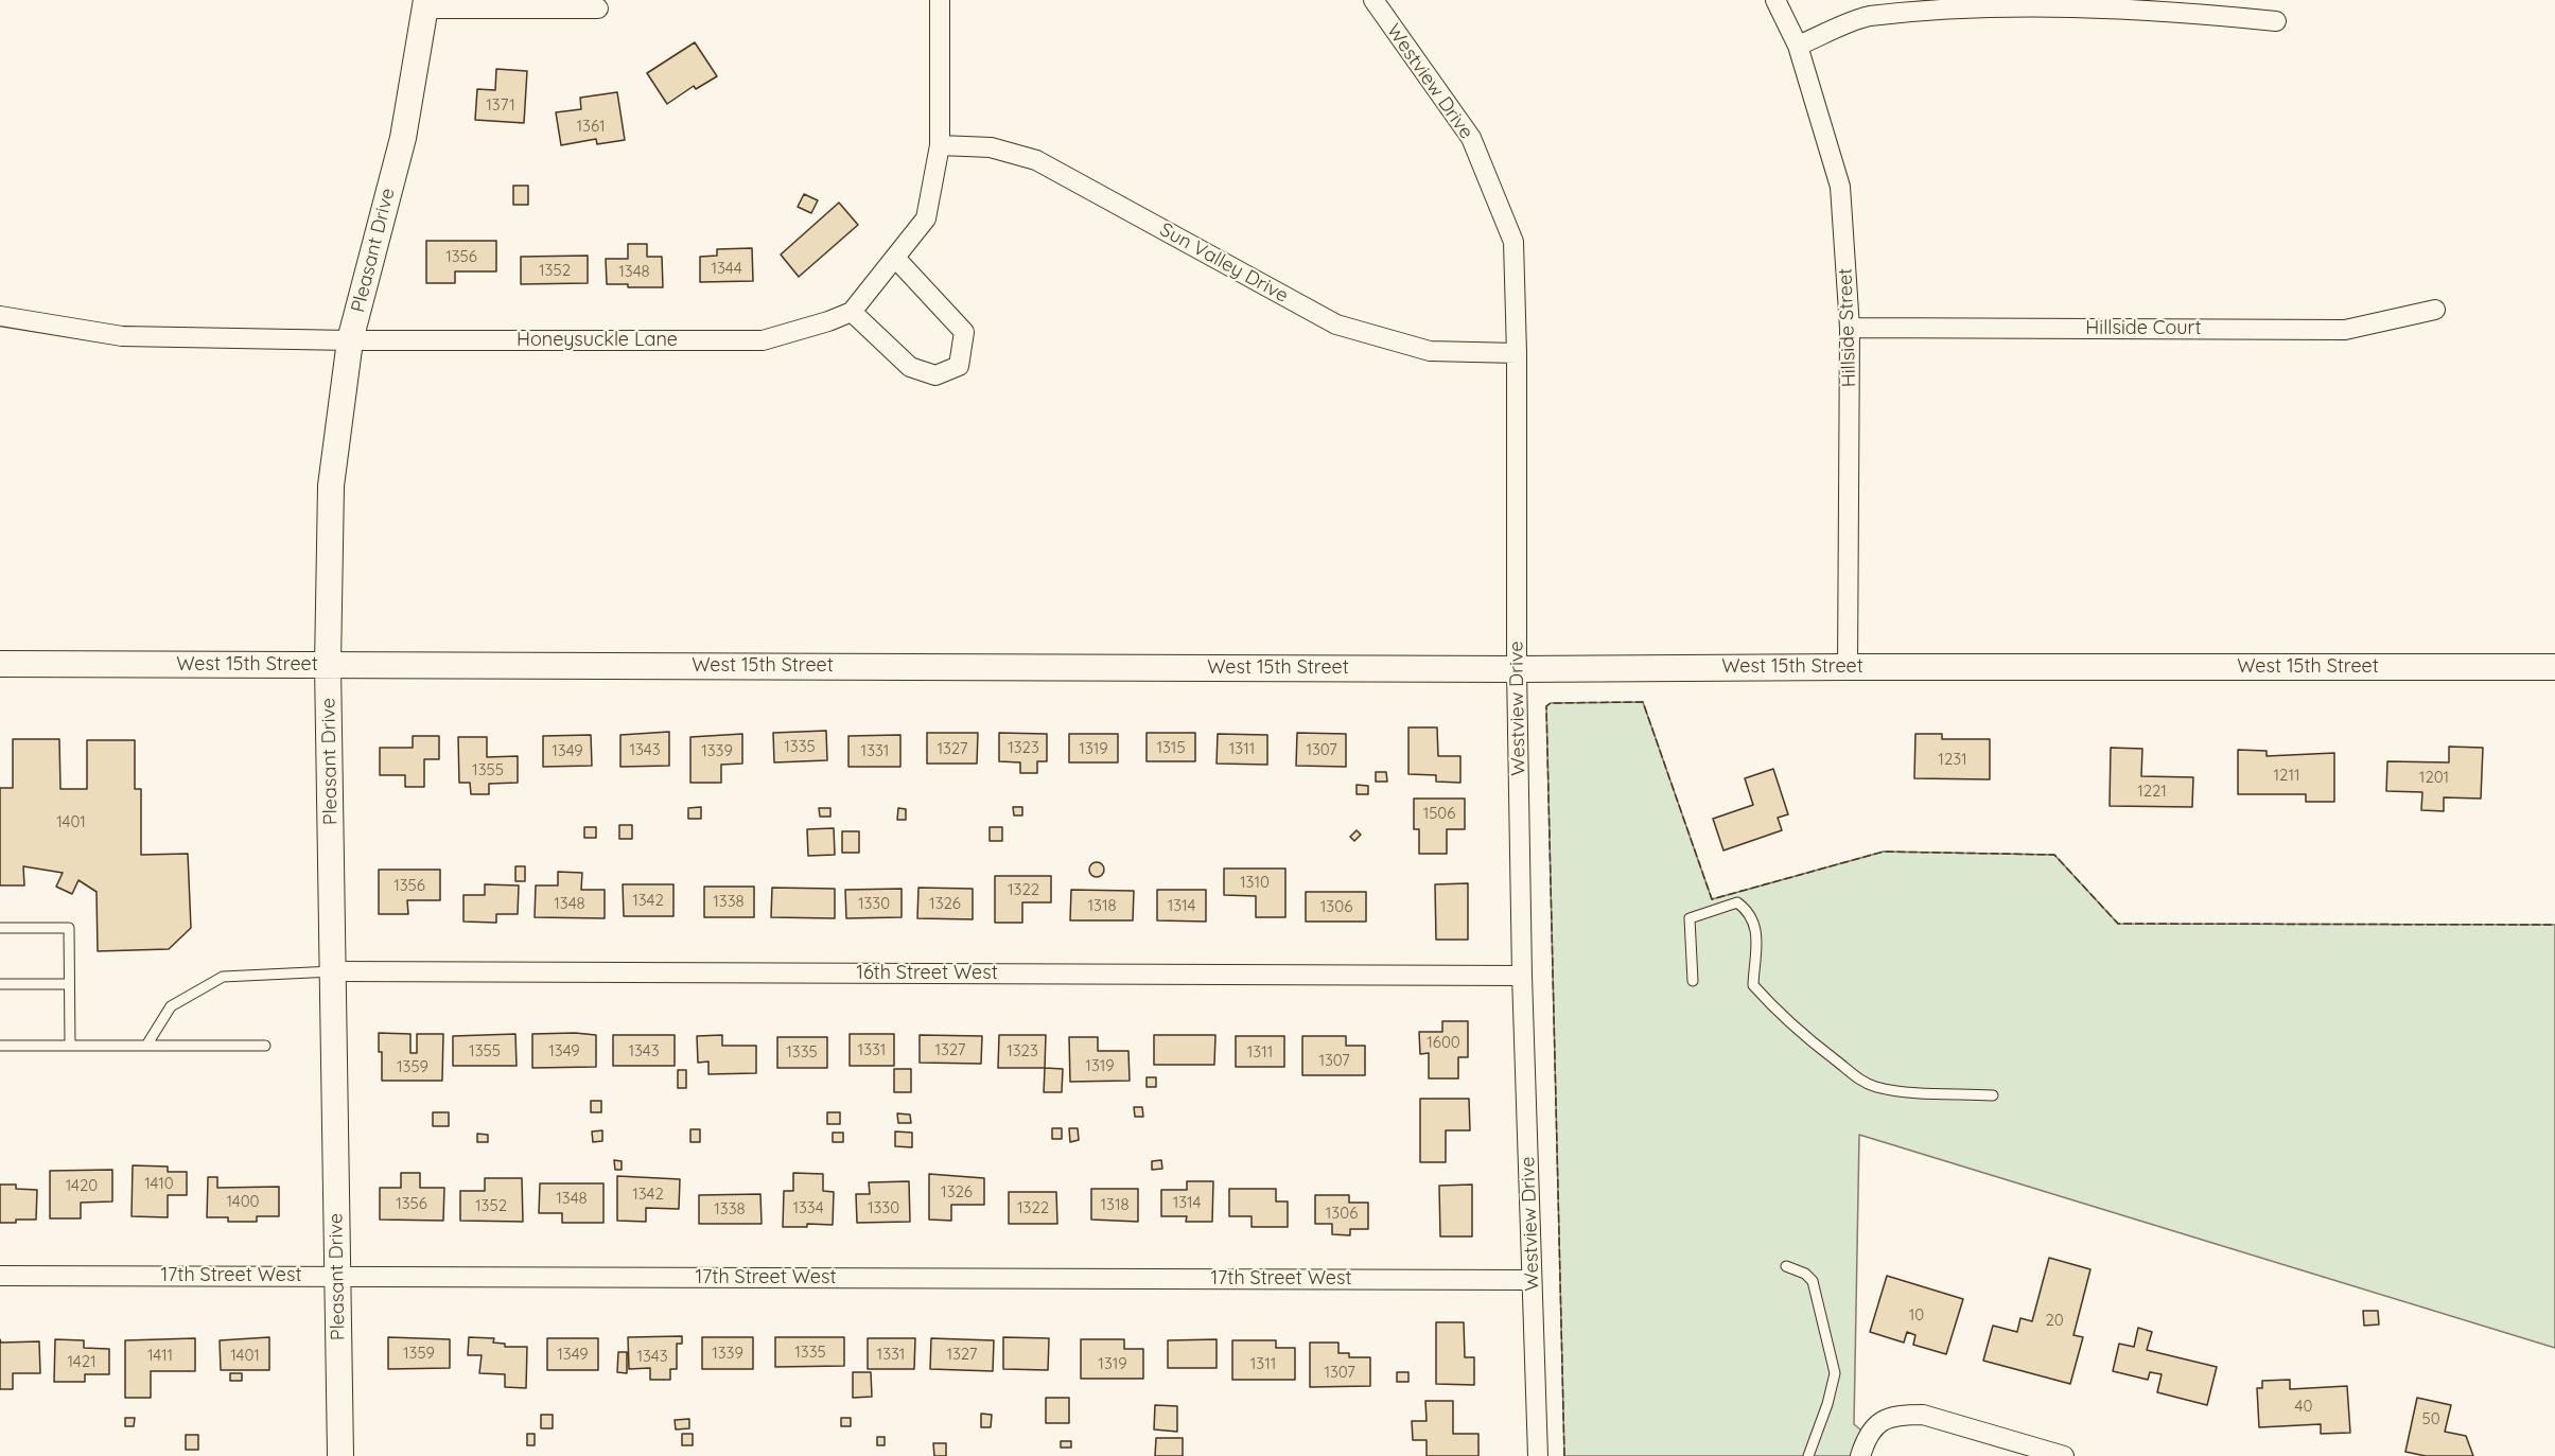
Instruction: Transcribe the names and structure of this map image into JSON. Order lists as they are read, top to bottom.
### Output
{
  "streets": {
    "street": [
      "Westview Drive",
      "Pleasant Drive",
      "Sun Valley Drive",
      "Hillside Street",
      "Hillside Court",
      "Honeysuckle Lane",
      "West 15th Street",
      "16th Street West",
      "17th Street West"
    ]
  },
  "crossings": [
    ["Westview Drive", "Sun Valley Drive"],
    ["Westview Drive", "West 15th Street"],
    ["Westview Drive", "16th Street West"],
    ["Westview Drive", "17th Street West"],
    ["Pleasant Drive", "Honeysuckle Lane"],
    ["Pleasant Drive", "West 15th Street"],
    ["Pleasant Drive", "16th Street West"],
    ["Pleasant Drive", "17th Street West"],
    ["Hillside Street", "Hillside Court"],
    ["Hillside Street", "West 15th Street"]
  ],
  "house_numbers": [
    "1371",
    "1361",
    "1356",
    "1344",
    "1352",
    "1348",
    "1335",
    "1323",
    "1315",
    "1327",
    "1319",
    "1311",
    "1343",
    "1307",
    "1349",
    "1339",
    "1331",
    "1231",
    "1355",
    "1211",
    "1201",
    "1221",
    "1506",
    "1401",
    "1310",
    "1356",
    "1322",
    "1342",
    "1338",
    "1348",
    "1330",
    "1326",
    "1318",
    "1314",
    "1306",
    "1600",
    "1331",
    "1327",
    "1355",
    "1349",
    "1343",
    "1323",
    "1335",
    "1311",
    "1307",
    "1319",
    "1359",
    "1410",
    "1420",
    "1326",
    "1342",
    "1348",
    "1400",
    "1314",
    "1356",
    "1318",
    "1352",
    "1334",
    "1330",
    "1322",
    "1338",
    "1306",
    "10",
    "20",
    "1335",
    "1359",
    "1339",
    "1349",
    "1331",
    "1327",
    "1411",
    "1401",
    "1343",
    "1421",
    "1319",
    "1311",
    "1307",
    "40",
    "50"
  ]
}
